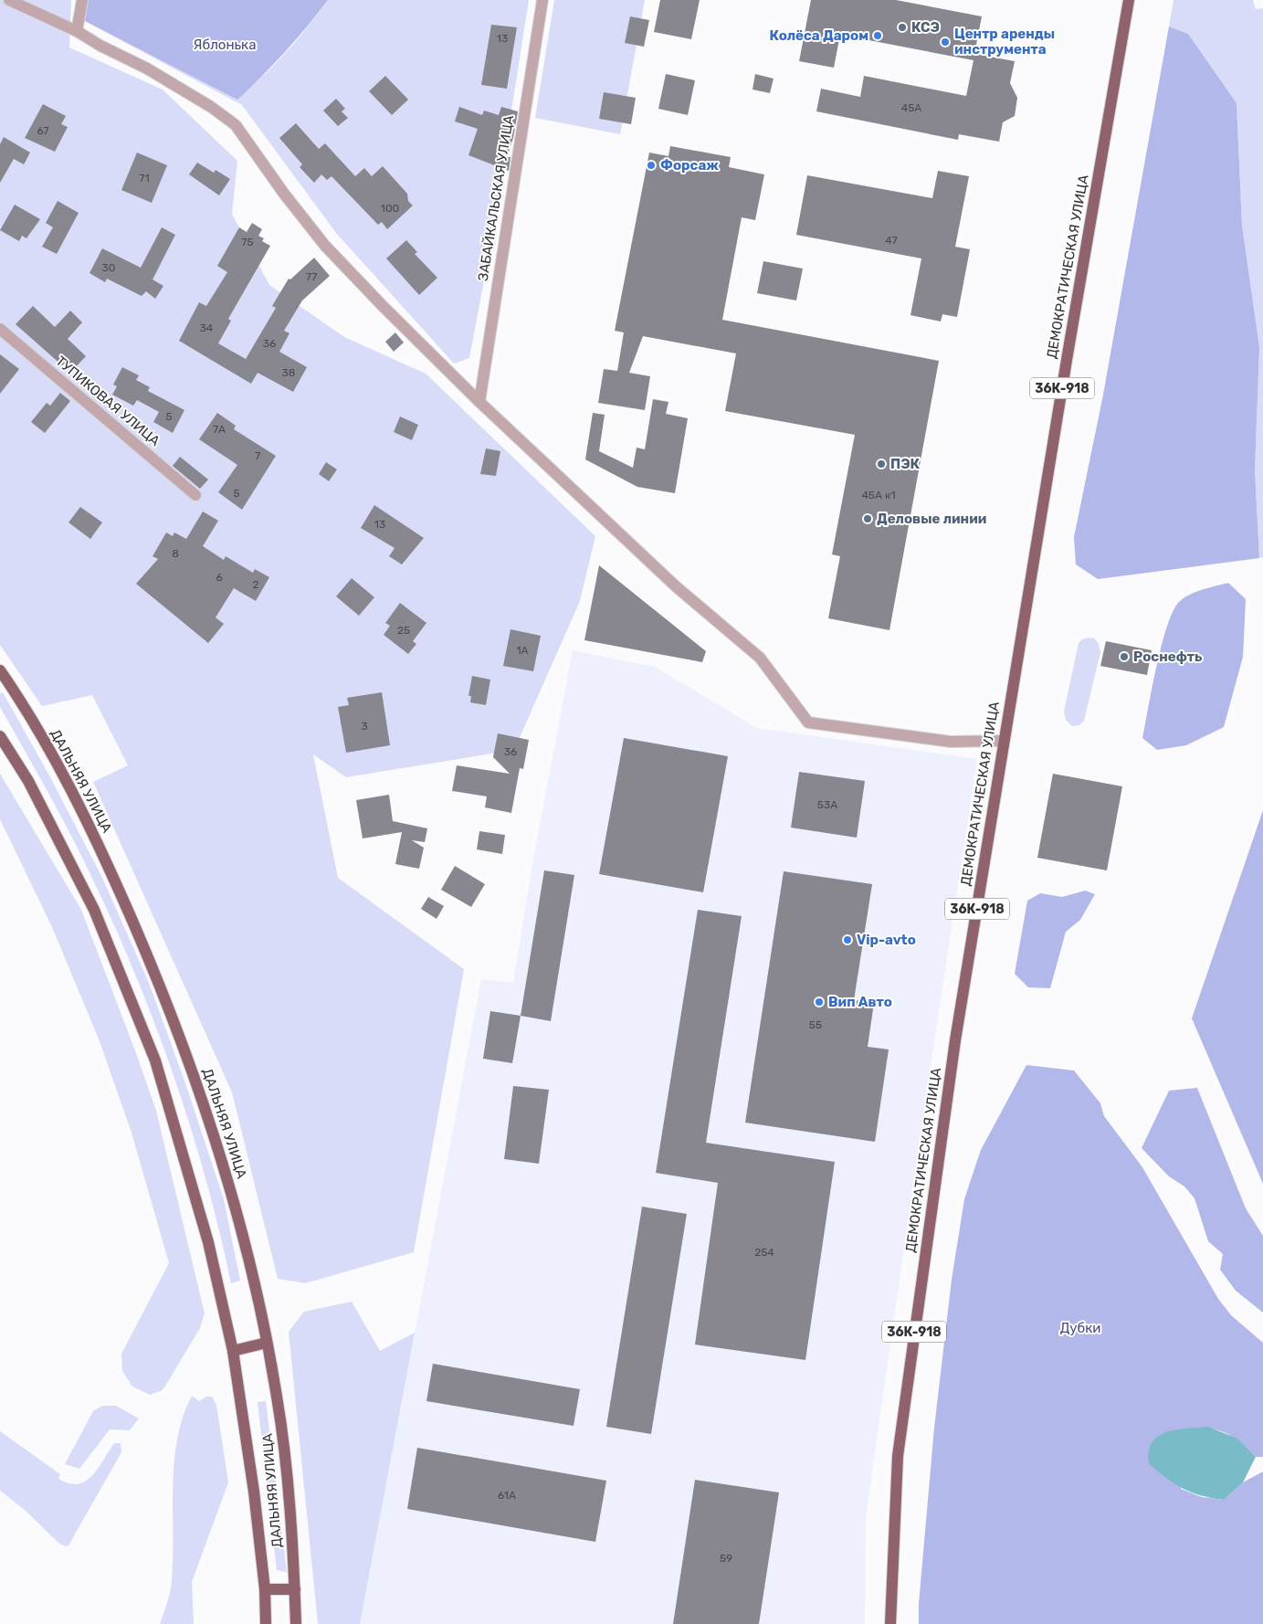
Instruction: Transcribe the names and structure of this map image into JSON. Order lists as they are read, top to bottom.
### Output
{
  "streets": {
    "main road": ["ДЕМОКРАТИЧЕСКАЯ УЛИЦА", "36К-918", "ДАЛЬНЯЯ УЛИЦА"],
    "street": ["ЗАБАЙКАЛЬСКАЯ УЛИЦА", "ТУПИКОВАЯ УЛИЦА"]
  },
  "parks": ["Яблонька", "Дубки"],
  "places": [
    "КСЭ",
    "Колёса Даром",
    "Центр аренды инструмента",
    "Форсаж",
    "ПЭК",
    "Деловые линии",
    "Роснефть",
    "Vip-avto",
    "Вип Авто"
  ],
  "house_numbers": [
    "13",
    "45А",
    "67",
    "71",
    "100",
    "47",
    "75",
    "30",
    "77",
    "34",
    "36",
    "38",
    "5",
    "7А",
    "7",
    "5",
    "45А к1",
    "13",
    "8",
    "6",
    "2",
    "25",
    "1А",
    "3",
    "36",
    "53А",
    "55",
    "254",
    "61А",
    "59"
  ]
}
